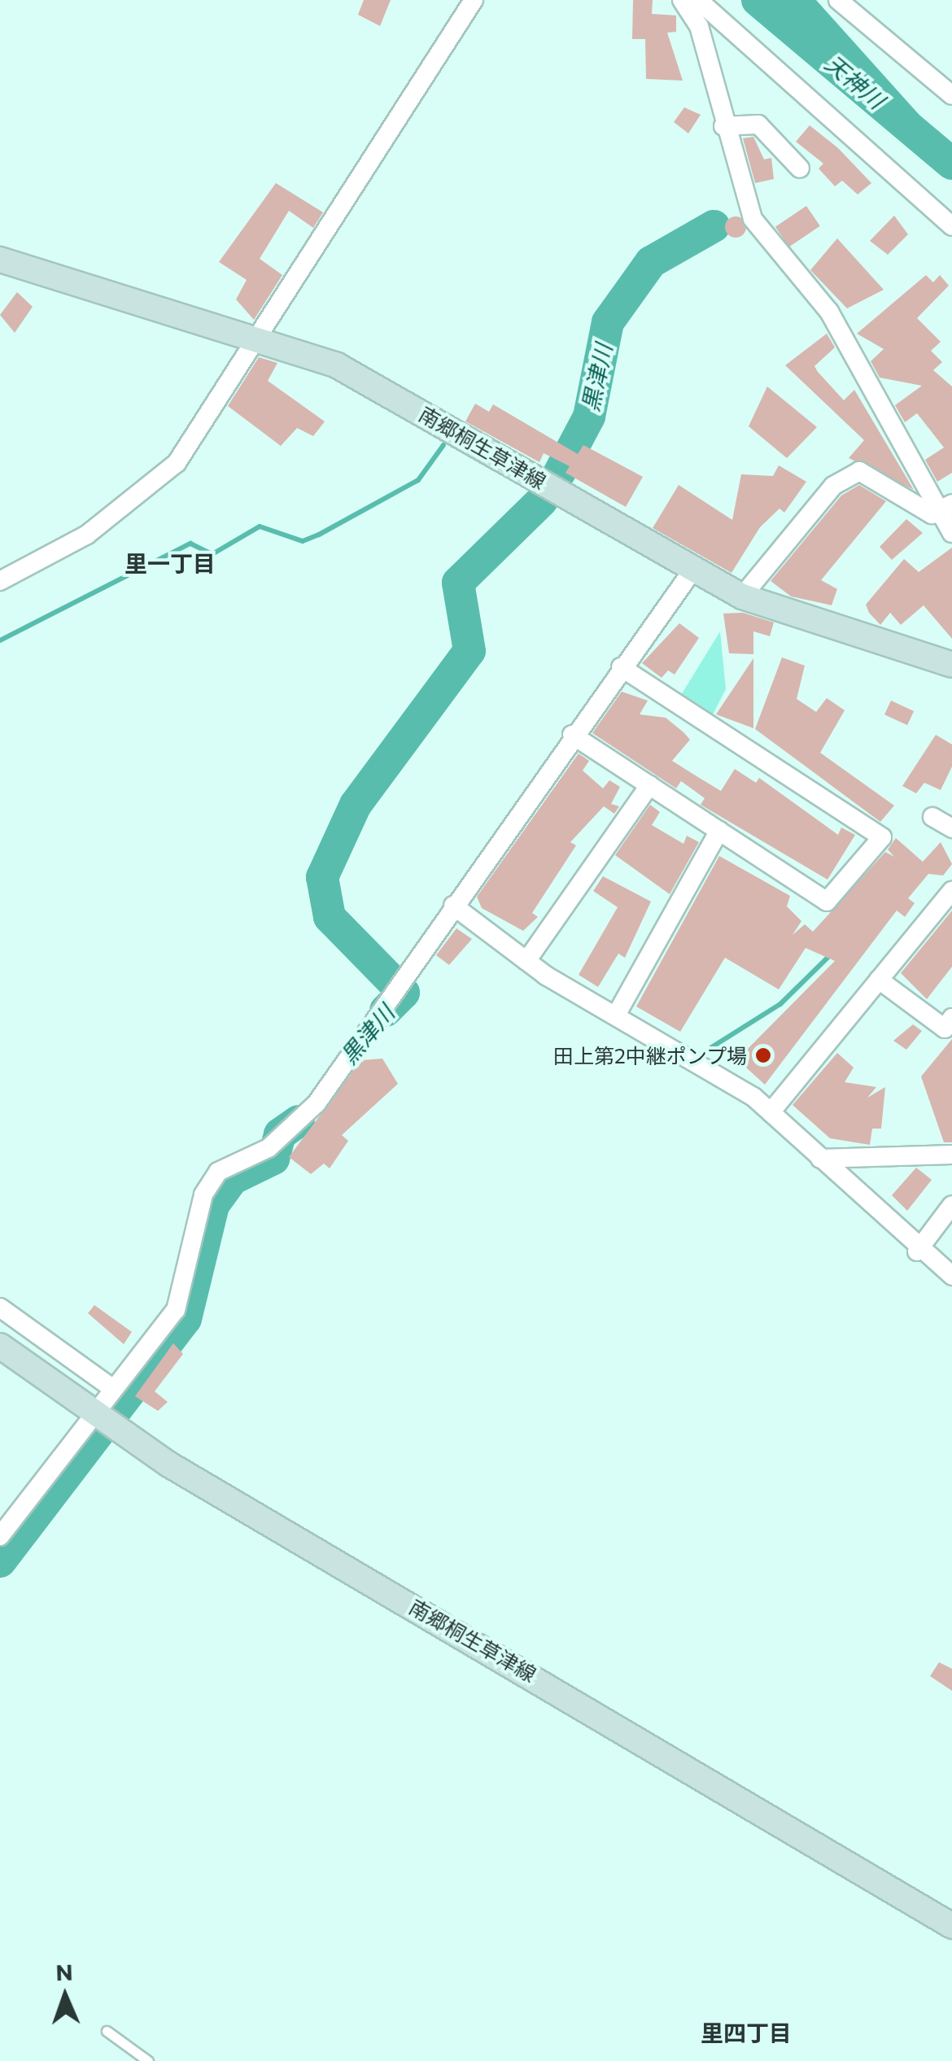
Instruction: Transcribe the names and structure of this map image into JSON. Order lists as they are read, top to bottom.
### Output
{
  "streets": {
    "main road": ["南郷桐生草津線"]
  },
  "districts": ["里一丁目", "里四丁目"],
  "water": ["天神川", "黒津川"],
  "places": ["田上第2中継ポンプ場"],
  "north": "top"
}
